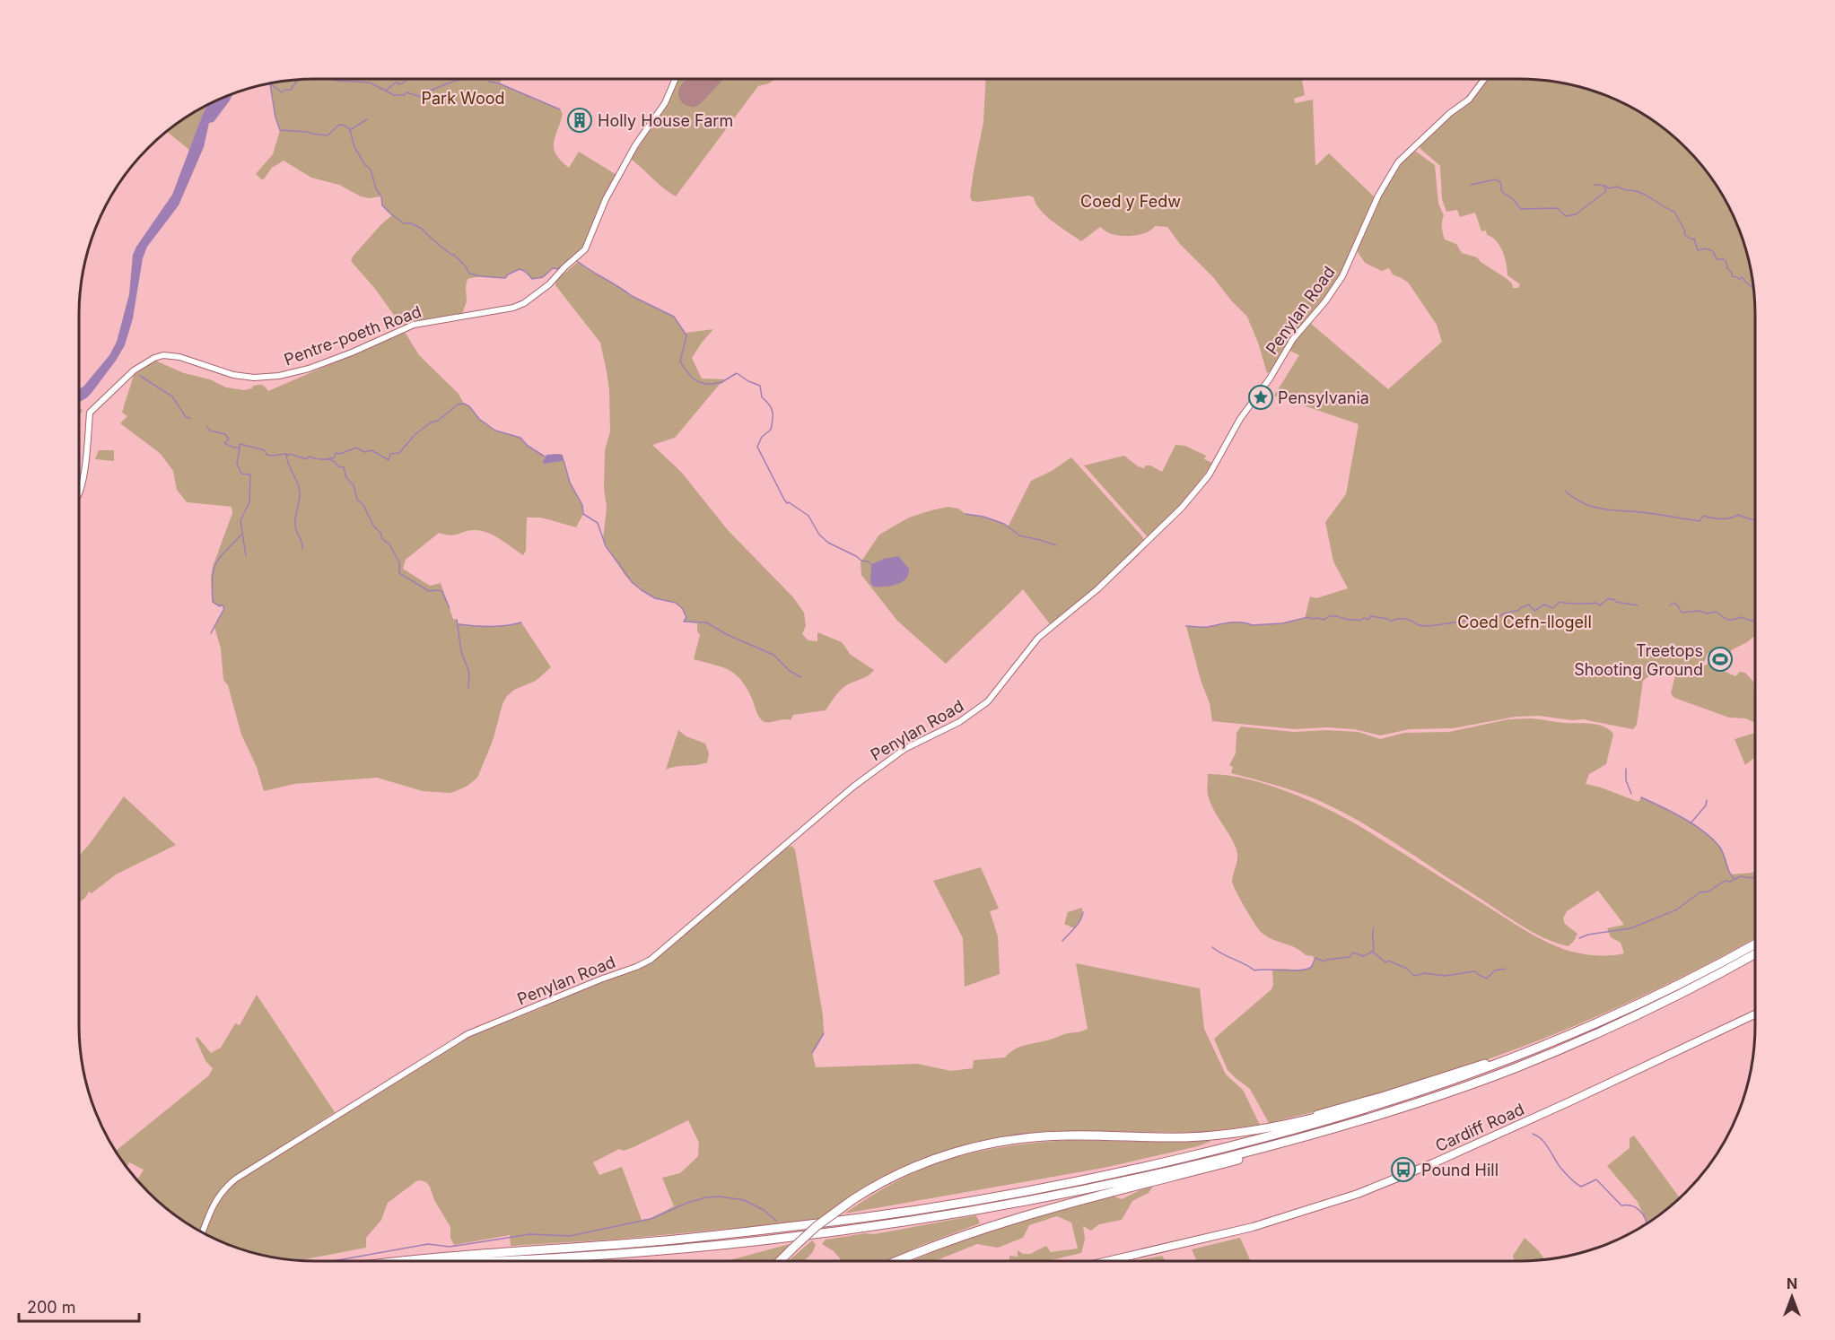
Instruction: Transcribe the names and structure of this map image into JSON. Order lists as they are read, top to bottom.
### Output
{
  "streets": {
    "main road": ["Cardiff Road"],
    "street": ["Penylan Road", "Pentre-poeth Road"]
  },
  "parks": ["Park Wood", "Coed y Fedw", "Coed Cefn-llogell"],
  "places": {
    "building": ["Holly House Farm"],
    "place": ["Pensylvania"],
    "sports": ["Treetops Shooting Ground"],
    "bus stop": ["Pound Hill"]
  },
  "scale_bar": "200 m",
  "north": "top"
}
